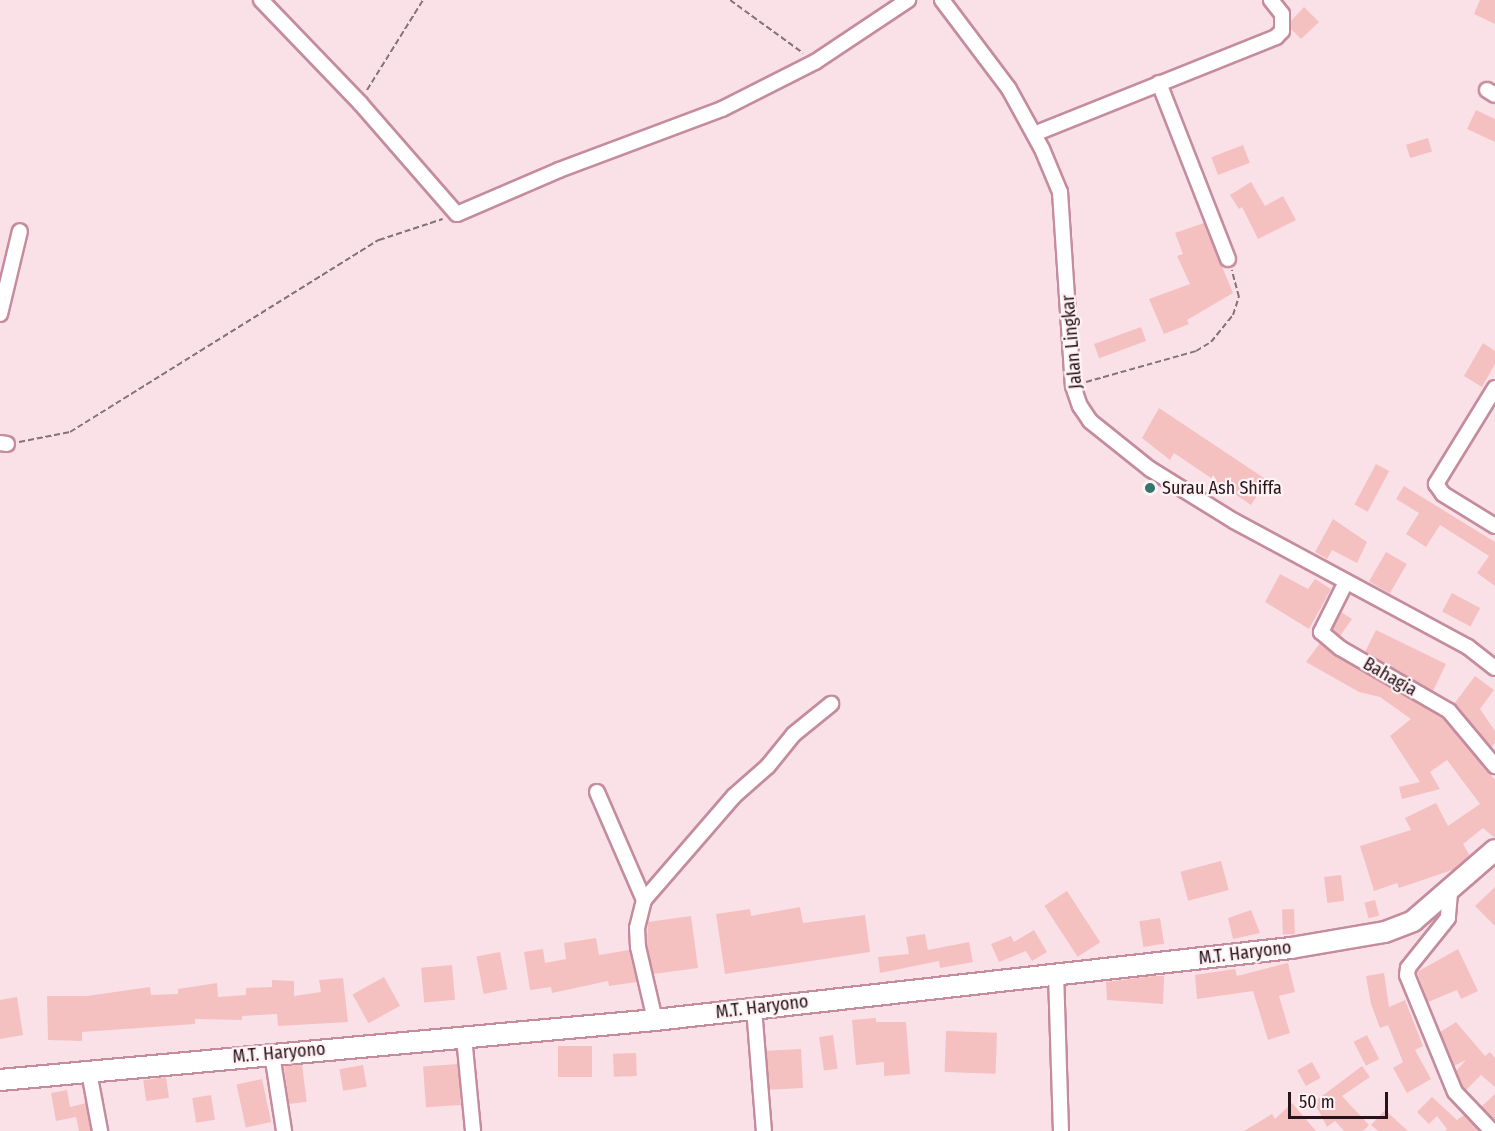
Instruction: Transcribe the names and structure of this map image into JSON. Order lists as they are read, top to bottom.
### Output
{
  "streets": {
    "highway": ["M.T. Haryono"],
    "street": ["Jalan Lingkar", "Bahagia"]
  },
  "crossings": [
    ["Jalan Lingkar", "Bahagia"]
  ],
  "places": ["Surau Ash Shiffa"],
  "scale_bar": "50 m"
}
